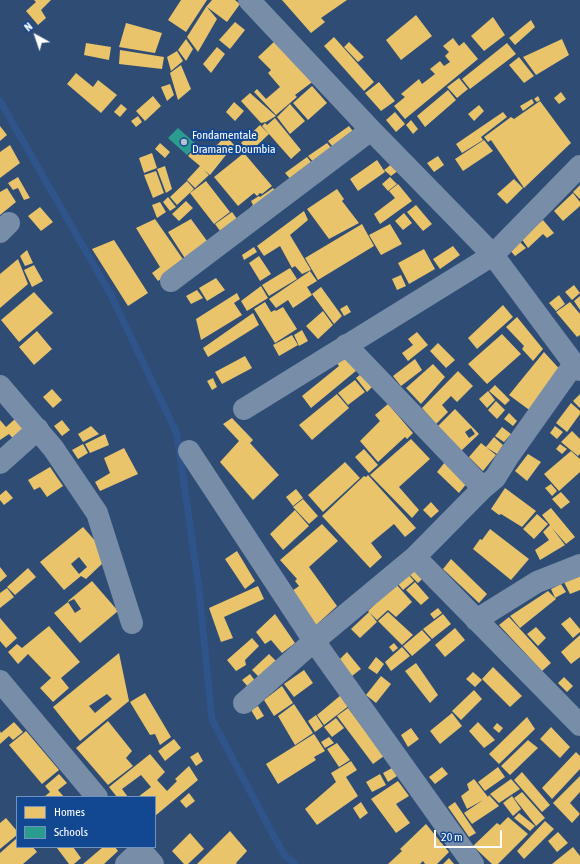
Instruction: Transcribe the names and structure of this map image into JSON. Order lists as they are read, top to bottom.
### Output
{
  "places": ["Fondamentale Dramane Doumbia"],
  "legend": ["Homes", "Schools"],
  "scale_bar": "20 m",
  "north": "top left"
}
